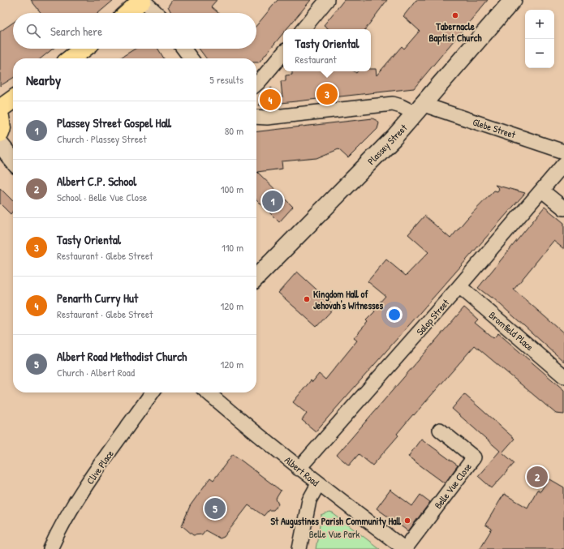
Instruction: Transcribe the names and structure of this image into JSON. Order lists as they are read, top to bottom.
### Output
{
  "streets": {
    "street": [
      "Glebe Street",
      "Plassey Street",
      "Salop Street",
      "Bromfield Place",
      "Clive Place",
      "Albert Road",
      "Belle Vue Close"
    ]
  },
  "crossings": [
    ["Glebe Street", "Plassey Street"],
    ["Salop Street", "Bromfield Place"],
    ["Salop Street", "Albert Road"],
    ["Albert Road", "Belle Vue Close"]
  ],
  "parks": ["Belle Vue Park"],
  "places": ["Tabernacle Baptist Church", "Kingdom Hall of Jehovah's Witnesses", "St Augustines Parish Community Hall"],
  "page": {
    "map_buttons": ["+", "−"],
    "search": "Search here",
    "popup": ["Tasty Oriental", "Restaurant"],
    "heading": ["Nearby", "5 results"],
    "pins": [
      "3",
      "4",
      "1",
      "2",
      "5"
    ],
    "list": [
      {
        "mark": "1",
        "name": "Plassey Street Gospel Hall",
        "note": "Church · Plassey Street",
        "value": "80 m"
      },
      {
        "mark": "2",
        "name": "Albert C.P. School",
        "note": "School · Belle Vue Close",
        "value": "100 m"
      },
      {
        "mark": "3",
        "name": "Tasty Oriental",
        "note": "Restaurant · Glebe Street",
        "value": "110 m"
      },
      {
        "mark": "4",
        "name": "Penarth Curry Hut",
        "note": "Restaurant · Glebe Street",
        "value": "120 m"
      },
      {
        "mark": "5",
        "name": "Albert Road Methodist Church",
        "note": "Church · Albert Road",
        "value": "120 m"
      }
    ]
  }
}
